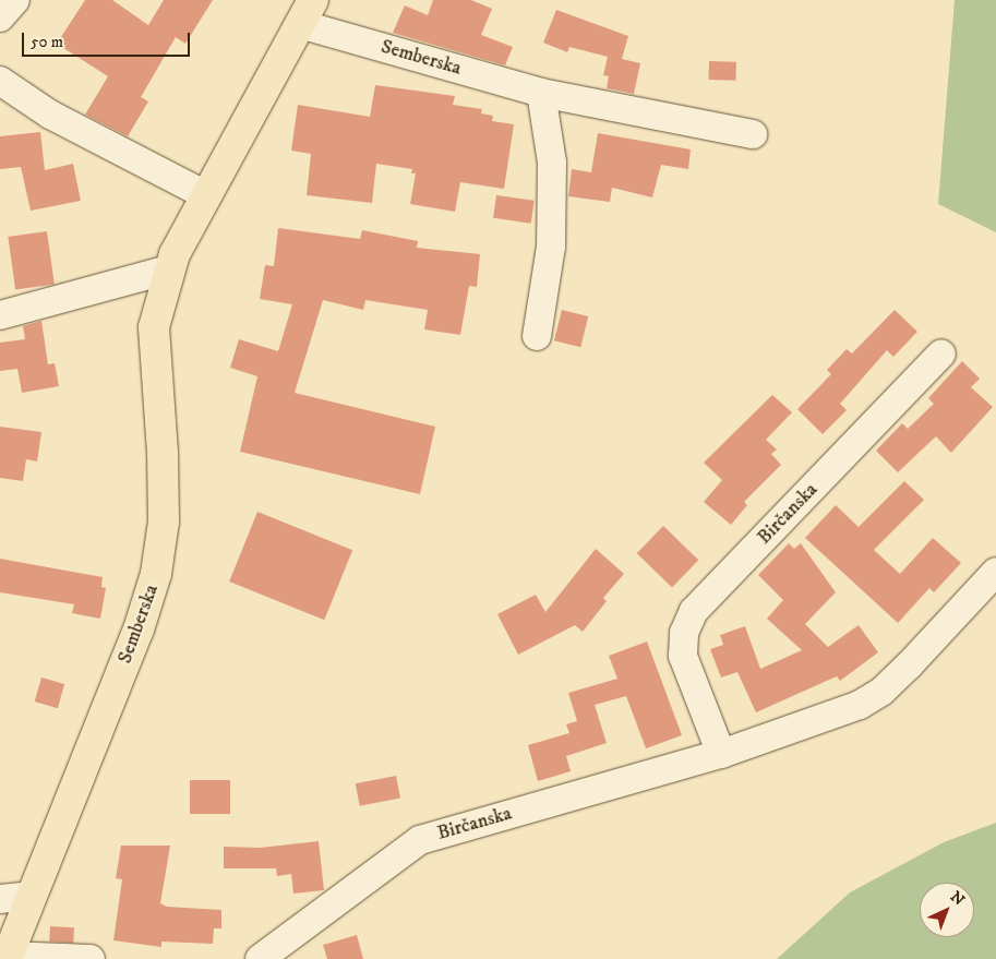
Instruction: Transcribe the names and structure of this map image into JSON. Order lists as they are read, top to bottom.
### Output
{
  "streets": {
    "main road": ["Semberska"],
    "street": ["Birčanska"]
  },
  "scale_bar": "50 m",
  "north": "top right"
}
